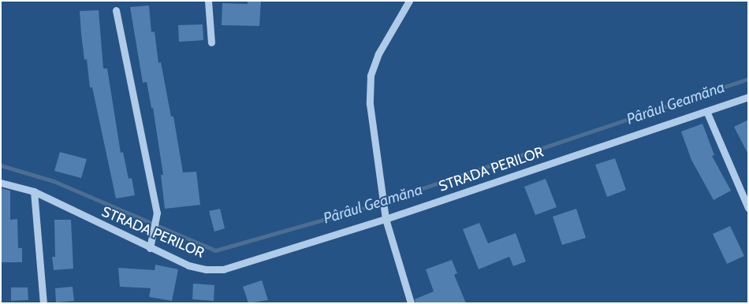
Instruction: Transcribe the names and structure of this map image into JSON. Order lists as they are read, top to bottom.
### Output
{
  "streets": {
    "street": ["STRADA PERILOR"]
  },
  "water": ["Pârâul Geamăna"]
}
